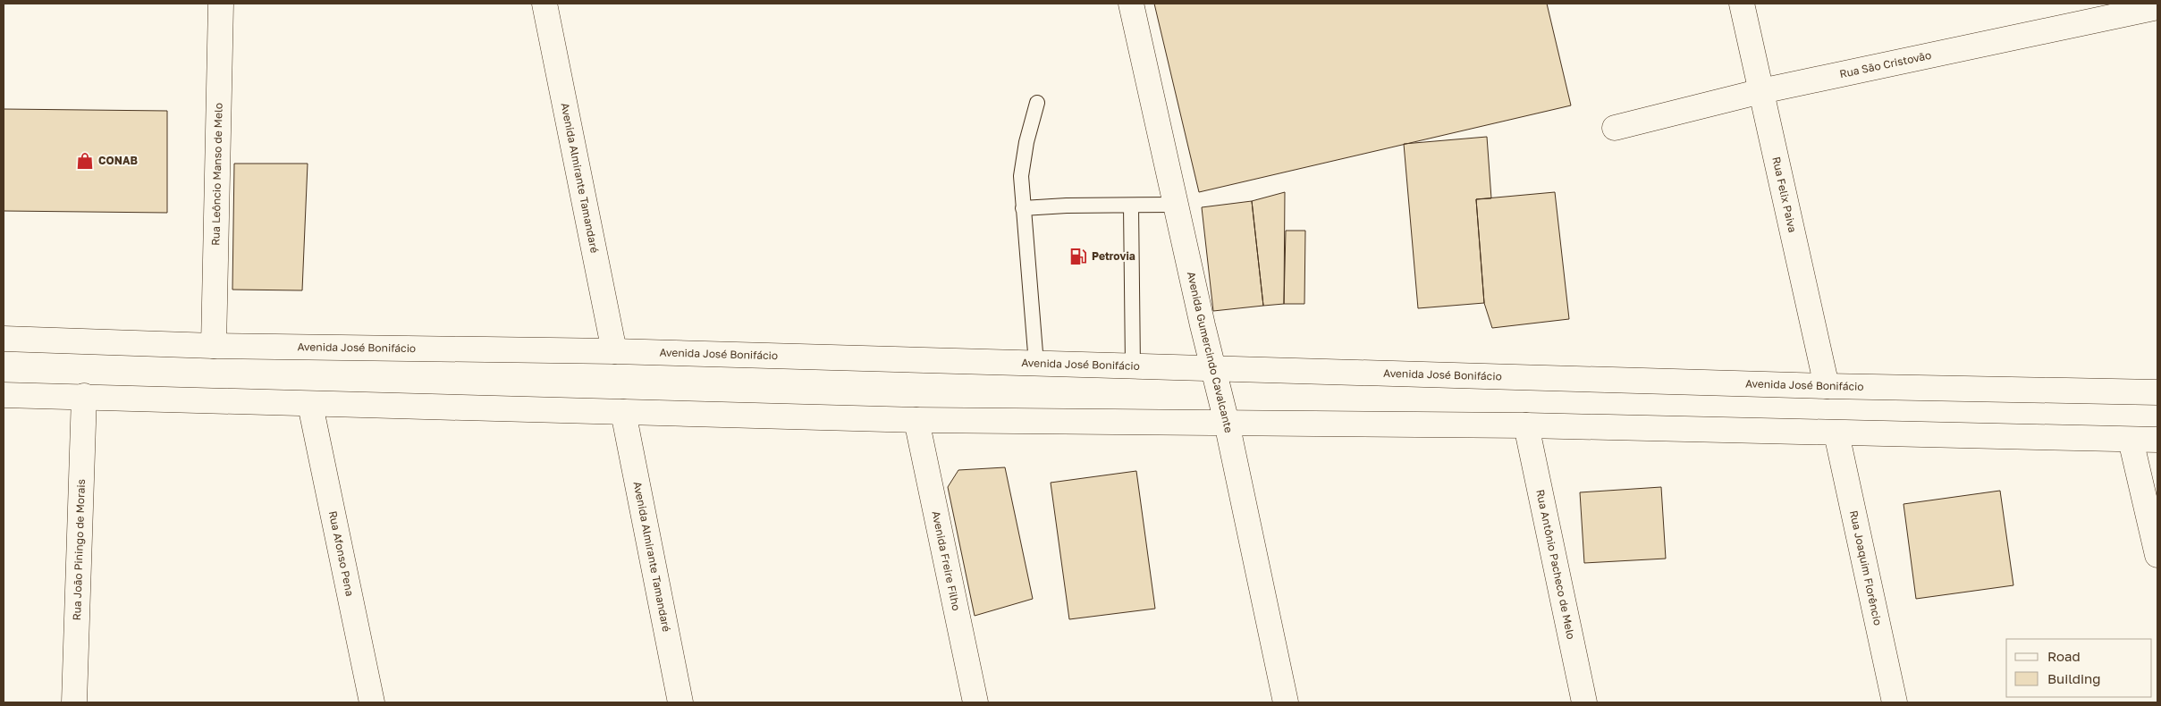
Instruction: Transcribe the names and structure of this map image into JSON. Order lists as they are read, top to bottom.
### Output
{
  "streets": {
    "main road": [
      "Rua São Cristovão",
      "Rua Leôncio Manso de Melo",
      "Avenida Almirante Tamandaré",
      "Rua Felix Paiva",
      "Avenida José Bonifácio",
      "Avenida Gumercindo Cavalcante",
      "Rua João Piningo de Morais",
      "Rua Afonso Pena",
      "Avenida Freire Filho",
      "Rua Antônio Pacheco de Melo",
      "Rua Joaquim Florêncio"
    ]
  },
  "crossings": [
    ["Rua São Cristovão", "Rua Felix Paiva"],
    ["Rua Leôncio Manso de Melo", "Avenida José Bonifácio"],
    ["Avenida Almirante Tamandaré", "Avenida José Bonifácio"],
    ["Rua Felix Paiva", "Avenida José Bonifácio"],
    ["Avenida José Bonifácio", "Avenida Gumercindo Cavalcante"]
  ],
  "places": {
    "shop": ["CONAB"],
    "fuel station": ["Petrovia"]
  },
  "legend": ["Road", "Building"]
}
